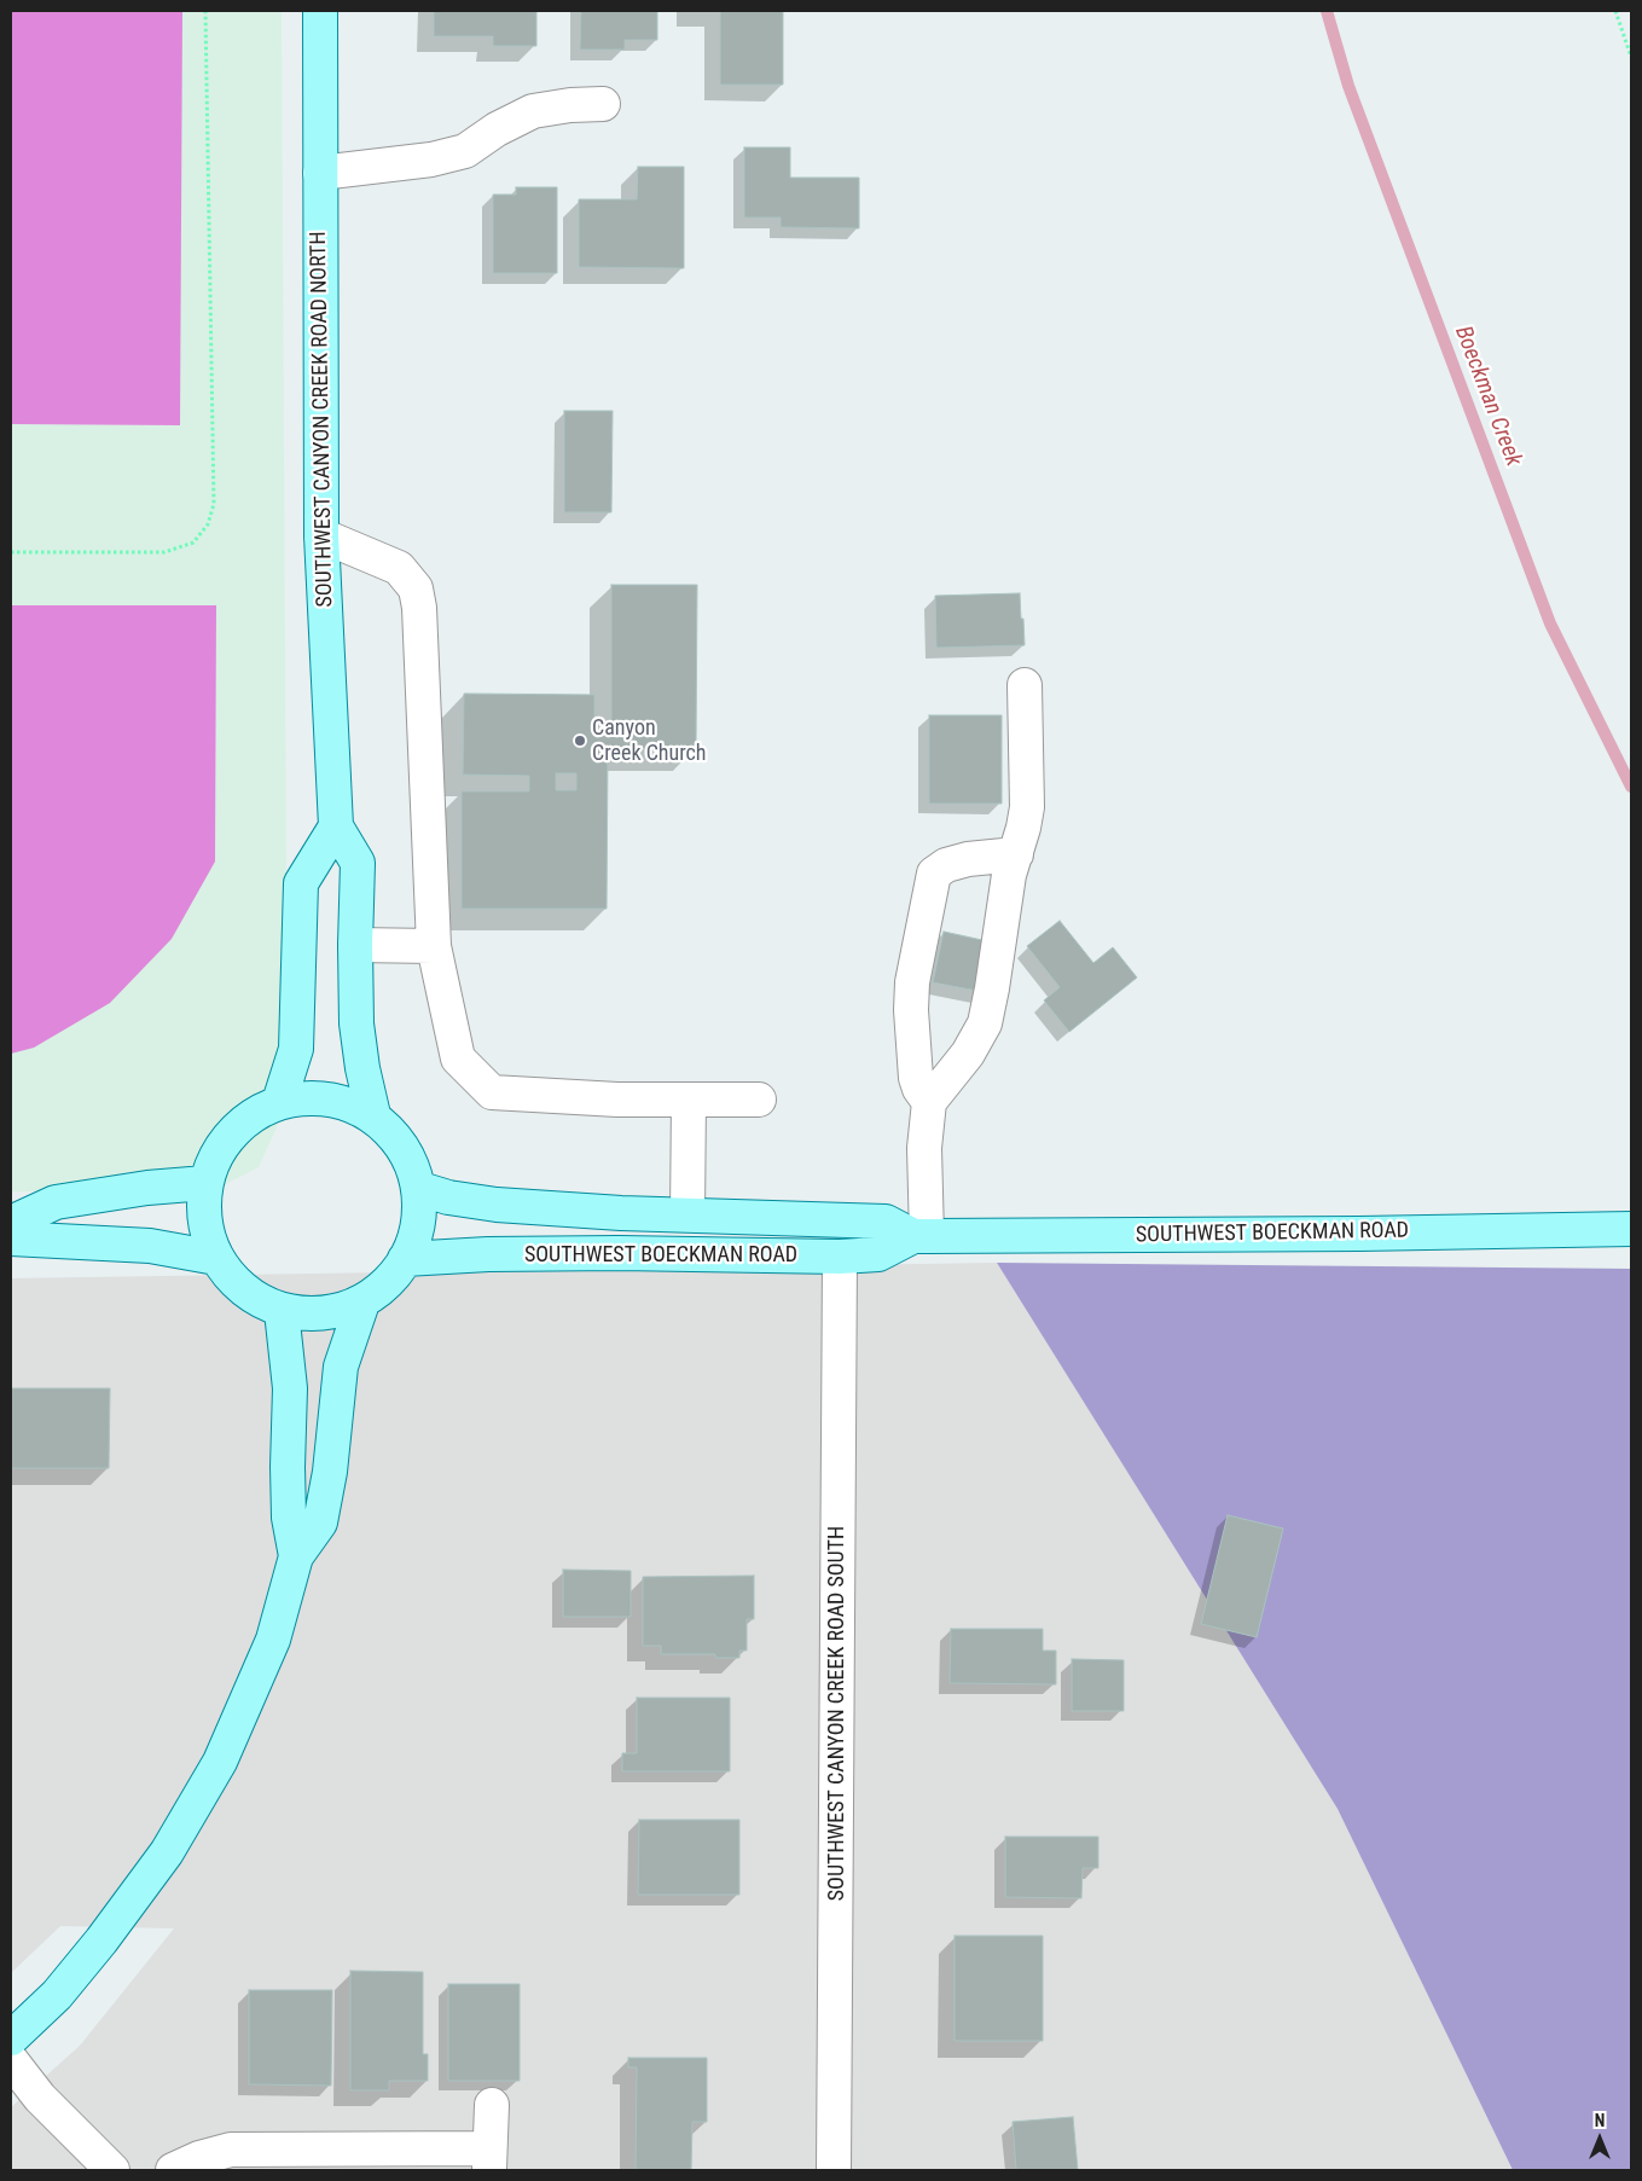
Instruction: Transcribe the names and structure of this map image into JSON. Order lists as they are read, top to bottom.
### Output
{
  "streets": {
    "main road": ["SOUTHWEST CANYON CREEK ROAD NORTH", "SOUTHWEST BOECKMAN ROAD"],
    "street": ["SOUTHWEST CANYON CREEK ROAD SOUTH"]
  },
  "crossings": [
    ["SOUTHWEST BOECKMAN ROAD", "SOUTHWEST CANYON CREEK ROAD SOUTH"]
  ],
  "water": ["Boeckman Creek"],
  "places": ["Canyon Creek Church"],
  "north": "top"
}
